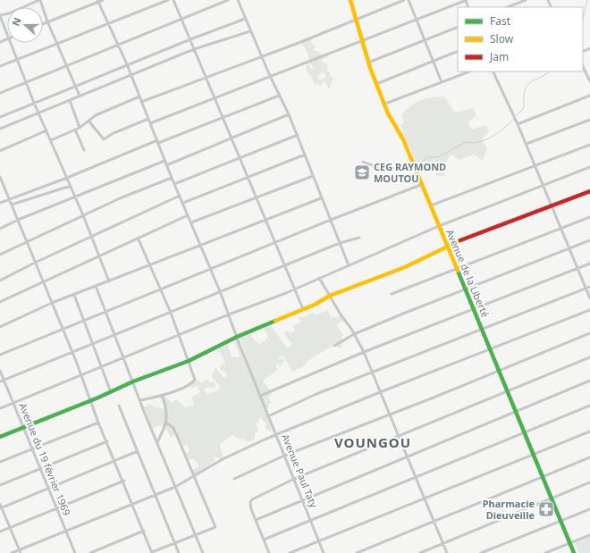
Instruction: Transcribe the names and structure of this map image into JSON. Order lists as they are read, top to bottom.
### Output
{
  "streets": {
    "street": ["Avenue de la Liberté", "Avenue du 19 février 1969", "Avenue Paul Taty"]
  },
  "districts": ["VOUNGOU"],
  "places": {
    "school or university": ["CEG RAYMOND MOUTOU"],
    "pharmacy": ["Pharmacie Dieuveille"]
  },
  "legend": ["Fast", "Slow", "Jam"],
  "north": "left"
}
